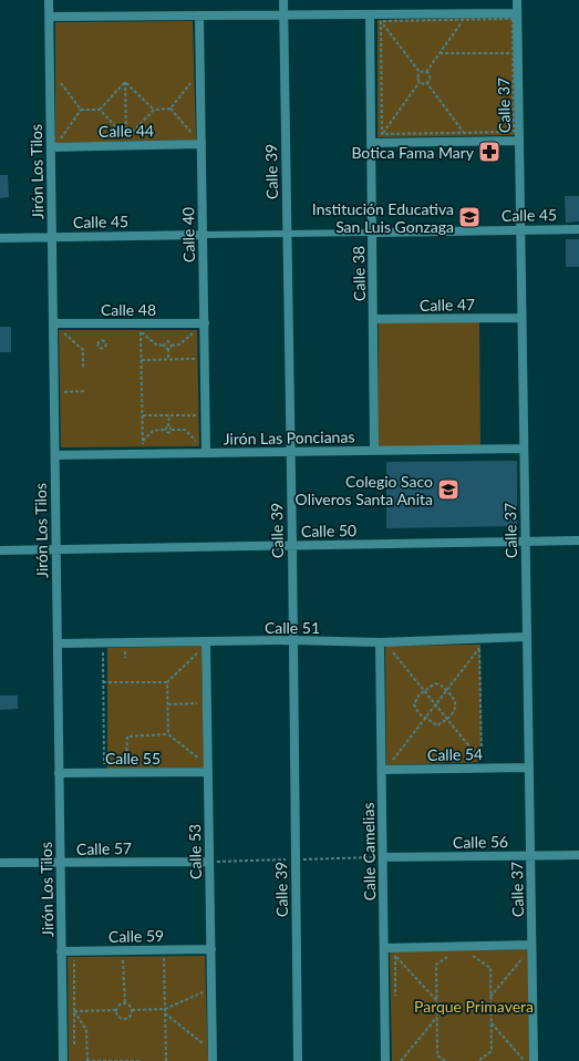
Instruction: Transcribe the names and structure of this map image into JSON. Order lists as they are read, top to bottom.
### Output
{
  "streets": {
    "street": [
      "Calle 37",
      "Calle 44",
      "Jirón Los Tilos",
      "Calle 39",
      "Calle 45",
      "Calle 40",
      "Calle 38",
      "Calle 47",
      "Calle 48",
      "Jirón Las Poncianas",
      "Calle 50",
      "Calle 51",
      "Calle 54",
      "Calle 55",
      "Calle 56",
      "Calle 57",
      "Calle 53",
      "Calle Camelias",
      "Calle 59"
    ]
  },
  "crossings": [
    ["Calle 37", "Calle 45"],
    ["Calle 37", "Calle 47"],
    ["Calle 37", "Jirón Las Poncianas"],
    ["Calle 37", "Calle 50"],
    ["Calle 37", "Calle 51"],
    ["Calle 37", "Calle 54"],
    ["Calle 37", "Calle 56"],
    ["Calle 44", "Jirón Los Tilos"],
    ["Calle 44", "Calle 40"],
    ["Jirón Los Tilos", "Calle 45"],
    ["Jirón Los Tilos", "Calle 48"],
    ["Jirón Los Tilos", "Jirón Las Poncianas"],
    ["Jirón Los Tilos", "Calle 50"],
    ["Jirón Los Tilos", "Calle 51"],
    ["Jirón Los Tilos", "Calle 55"],
    ["Jirón Los Tilos", "Calle 57"],
    ["Jirón Los Tilos", "Calle 59"],
    ["Calle 39", "Jirón Las Poncianas"],
    ["Calle 39", "Calle 50"],
    ["Calle 39", "Calle 51"],
    ["Calle 45", "Calle 40"],
    ["Calle 45", "Calle 38"],
    ["Calle 40", "Calle 48"],
    ["Calle 40", "Jirón Las Poncianas"],
    ["Calle 38", "Calle 47"],
    ["Calle 38", "Jirón Las Poncianas"],
    ["Calle 51", "Calle 53"],
    ["Calle 51", "Calle Camelias"],
    ["Calle 54", "Calle Camelias"],
    ["Calle 55", "Calle 53"],
    ["Calle 56", "Calle Camelias"],
    ["Calle 57", "Calle 53"],
    ["Calle 53", "Calle 59"]
  ],
  "parks": ["Parque Primavera"],
  "places": {
    "pharmacy": ["Botica Fama Mary"],
    "school or university": ["Institución Educativa San Luis Gonzaga", "Colegio Saco Oliveros Santa Anita"]
  }
}
